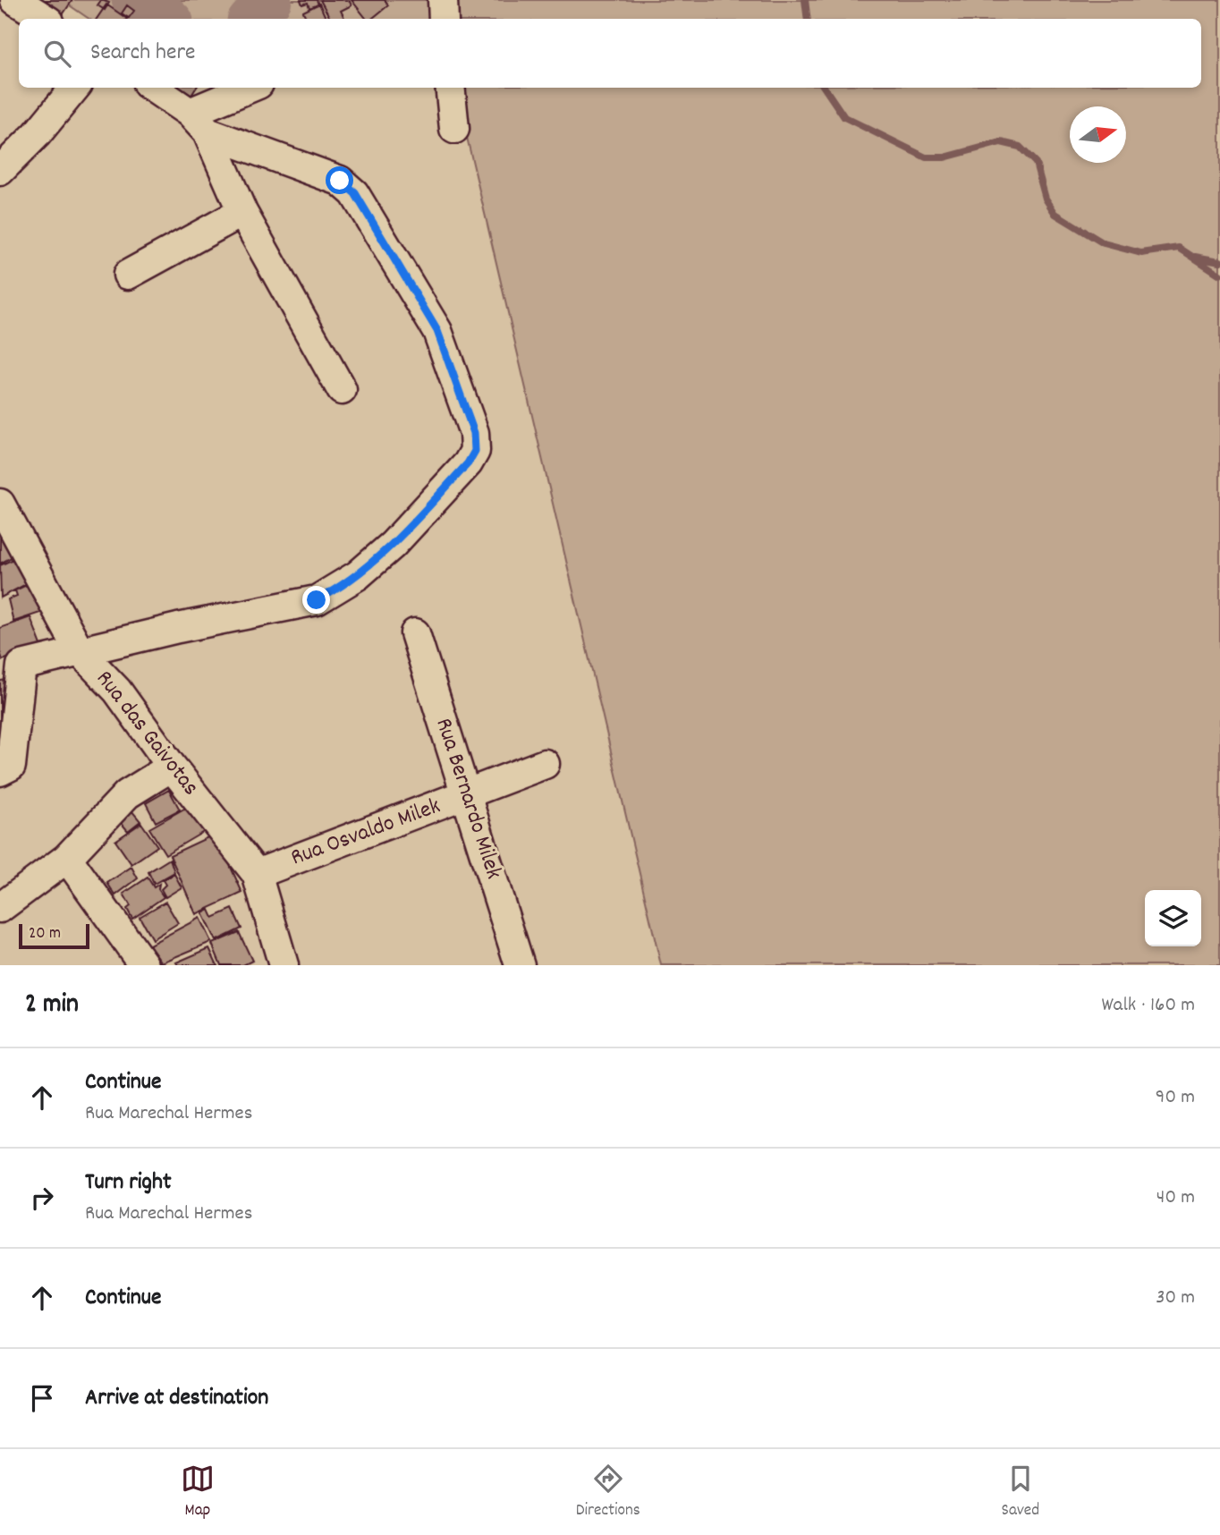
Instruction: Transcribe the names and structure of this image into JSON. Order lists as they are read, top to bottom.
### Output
{
  "streets": {
    "street": ["Rua das Gaivotas", "Rua Bernardo Milek", "Rua Osvaldo Milek"]
  },
  "crossings": [
    ["Rua das Gaivotas", "Rua Osvaldo Milek"],
    ["Rua Bernardo Milek", "Rua Osvaldo Milek"]
  ],
  "scale_bar": "20 m",
  "north": "right",
  "page": {
    "search": "Search here",
    "scale": "20 m",
    "heading": ["2 min", "Walk · 160 m"],
    "list": [
      ["Continue", "Rua Marechal Hermes", "90 m"],
      ["Turn right", "Rua Marechal Hermes", "40 m"],
      ["Continue", "30 m"],
      "Arrive at destination"
    ],
    "nav": ["Map", "Directions", "Saved"]
  }
}
